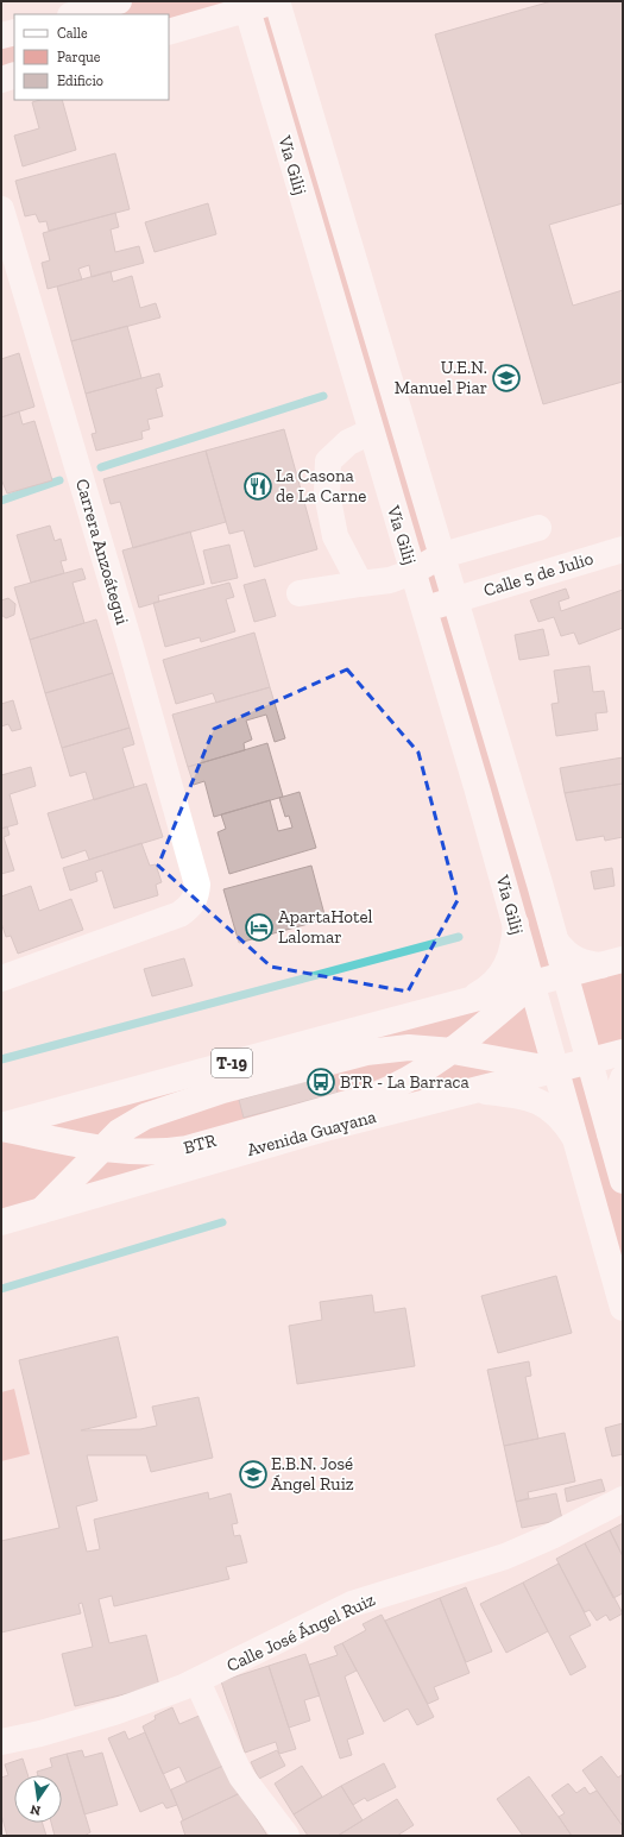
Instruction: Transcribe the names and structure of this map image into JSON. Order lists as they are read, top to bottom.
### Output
{
  "streets": {
    "main road": [
      "Vía Gilij",
      "Carrera Anzoátegui",
      "Calle 5 de Julio",
      "T-19",
      "Avenida Guayana",
      "BTR",
      "Calle José Ángel Ruiz"
    ]
  },
  "crossings": [
    ["Vía Gilij", "Calle 5 de Julio"],
    ["Vía Gilij", "T-19"],
    ["Vía Gilij", "Avenida Guayana"],
    ["Vía Gilij", "BTR"],
    ["T-19", "BTR"]
  ],
  "places": {
    "school or university": ["U.E.N. Manuel Piar", "E.B.N. José Ángel Ruiz"],
    "restaurant": ["La Casona de La Carne"],
    "hotel": ["ApartaHotel Lalomar"],
    "bus stop": ["BTR - La Barraca"]
  },
  "legend": ["Calle", "Parque", "Edificio"],
  "north": "bottom"
}
